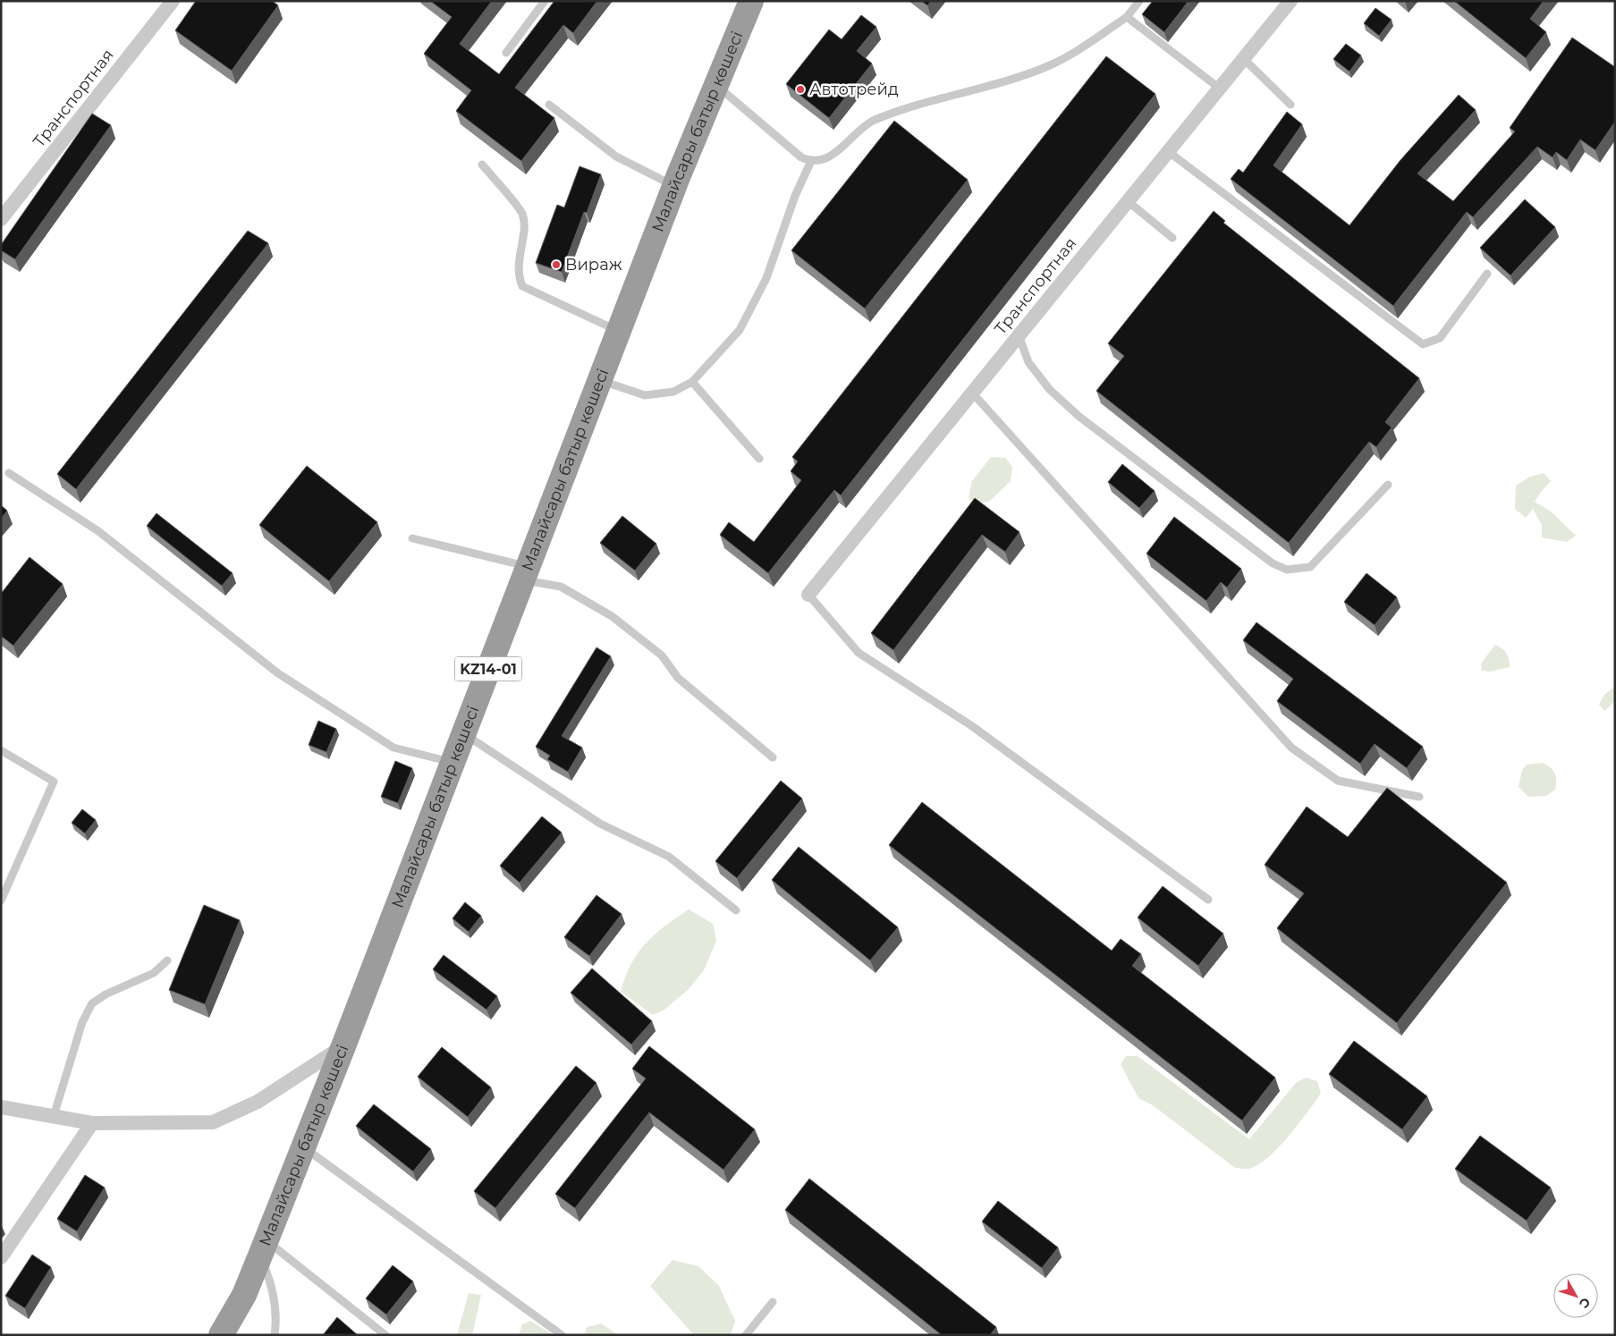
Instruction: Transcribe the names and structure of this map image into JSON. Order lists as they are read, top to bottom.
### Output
{
  "streets": {
    "highway": ["Малайсары батыр көшесі", "KZ14-01"],
    "street": ["Транспортная"]
  },
  "places": ["Автотрейд", "Вираж"],
  "north": "bottom right"
}
